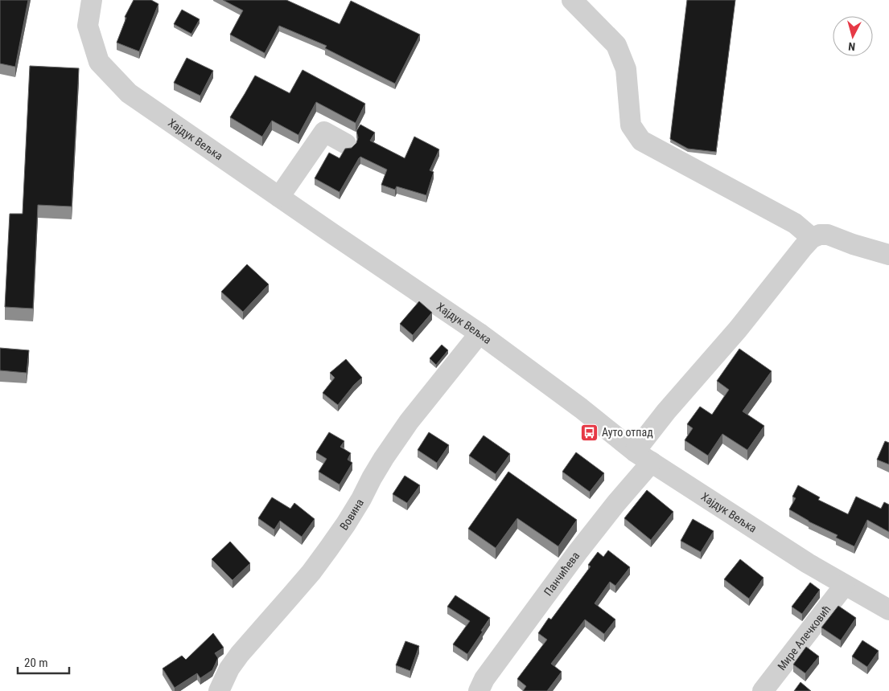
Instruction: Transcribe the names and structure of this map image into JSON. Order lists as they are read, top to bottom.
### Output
{
  "streets": {
    "street": [
      "Хајдук Вељка",
      "Вовина",
      "Панчићева",
      "Мире Алечковић"
    ]
  },
  "crossings": [
    ["Хајдук Вељка", "Вовина"],
    ["Хајдук Вељка", "Панчићева"],
    ["Хајдук Вељка", "Мире Алечковић"]
  ],
  "places": {
    "bus stop": ["Ауто отпад"]
  },
  "scale_bar": "20 m",
  "north": "bottom"
}
